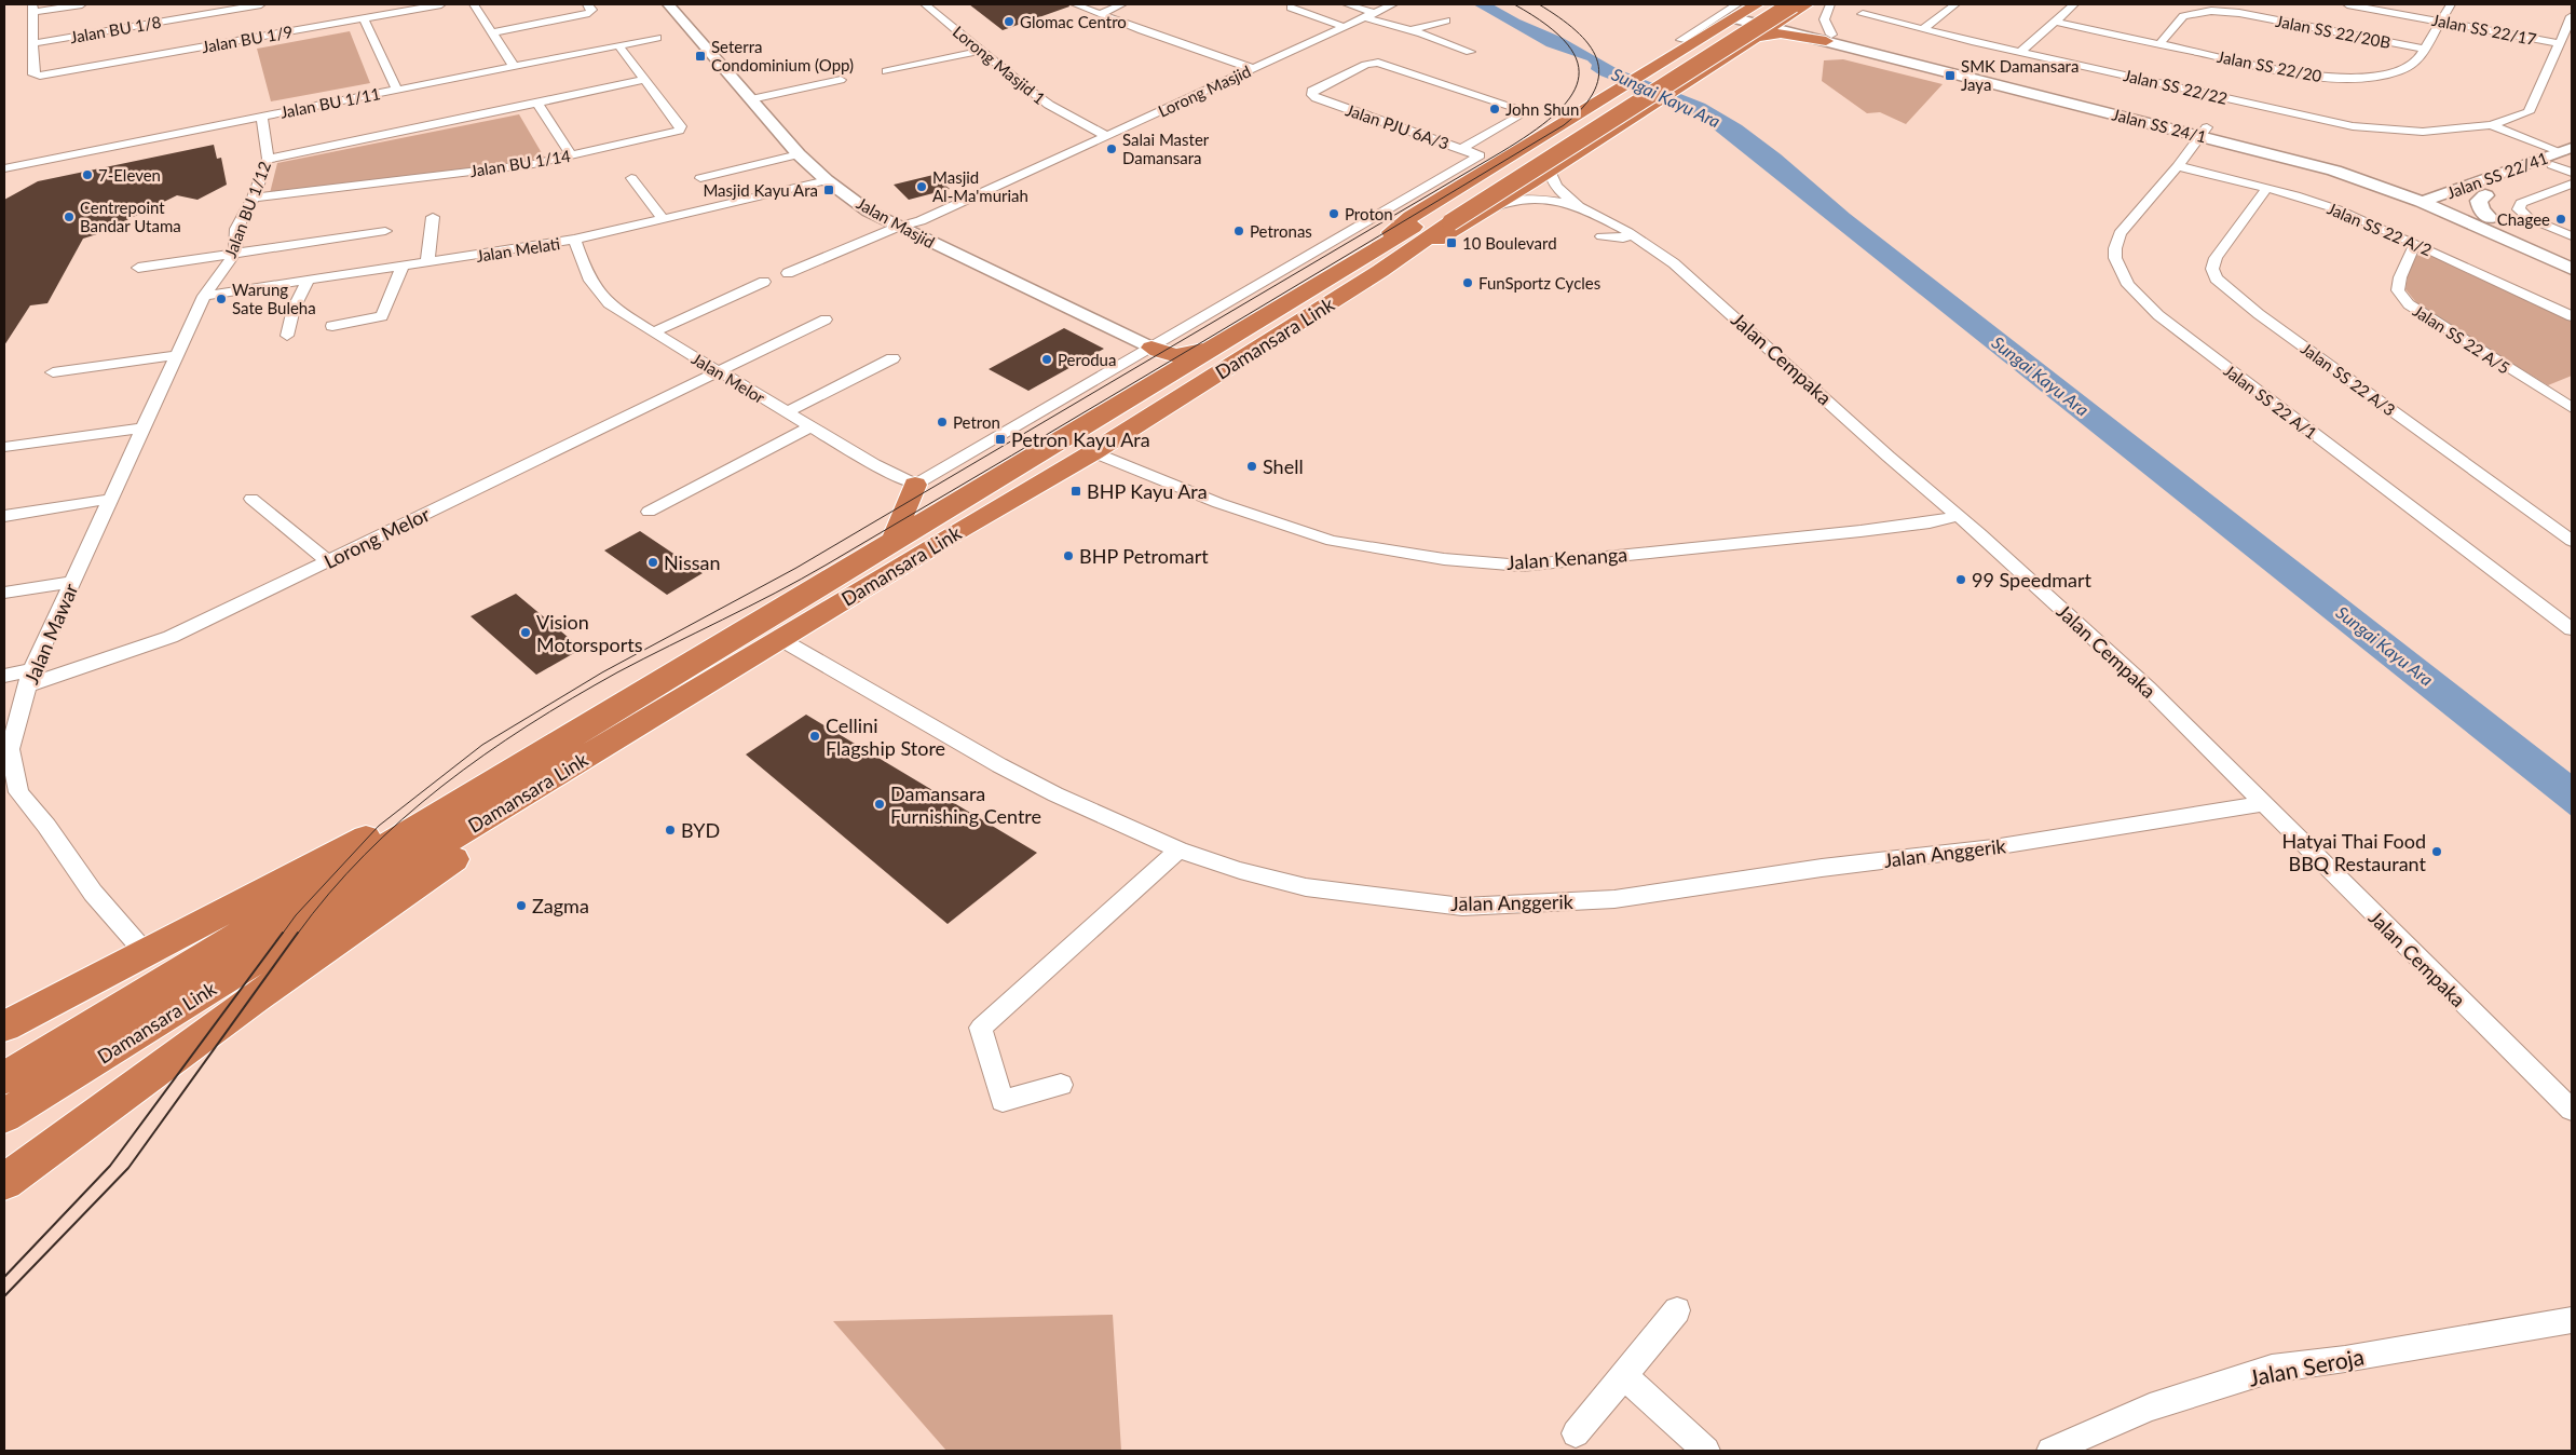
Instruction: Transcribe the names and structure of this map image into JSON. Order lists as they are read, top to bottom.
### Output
{
  "streets": {
    "highway": ["Damansara Link"],
    "main road": ["Jalan SS 24/1"],
    "street": [
      "Jalan BU 1/8",
      "Jalan SS 22/17",
      "Jalan SS 22/20B",
      "Jalan BU 1/9",
      "Lorong Masjid 1",
      "Jalan SS 22/20",
      "Jalan SS 22/22",
      "Lorong Masjid",
      "Jalan BU 1/11",
      "Jalan PJU 6A/3",
      "Jalan BU 1/14",
      "Jalan SS 22/41",
      "Jalan BU 1/12",
      "Jalan Masjid",
      "Jalan SS 22 A/2",
      "Jalan Melati",
      "Jalan SS 22 A/5",
      "Jalan Cempaka",
      "Jalan Melor",
      "Jalan SS 22 A/3",
      "Jalan SS 22 A/1",
      "Lorong Melor",
      "Jalan Kenanga",
      "Jalan Mawar",
      "Jalan Anggerik",
      "Jalan Seroja"
    ]
  },
  "crossings": [
    ["Jalan BU 1/8", "Jalan BU 1/9"],
    ["Jalan SS 22/17", "Jalan SS 22/20"],
    ["Jalan SS 22/17", "Jalan SS 22/22"],
    ["Jalan SS 22/20B", "Jalan SS 22/20"],
    ["Lorong Masjid 1", "Lorong Masjid"],
    ["Jalan SS 22/22", "Jalan SS 22/41"],
    ["Lorong Masjid", "Jalan Masjid"],
    ["Jalan BU 1/11", "Jalan BU 1/14"],
    ["Jalan BU 1/11", "Jalan BU 1/12"],
    ["Jalan SS 24/1", "Jalan SS 22/41"],
    ["Jalan SS 24/1", "Jalan SS 22 A/1"],
    ["Jalan PJU 6A/3", "Jalan Masjid"],
    ["Jalan BU 1/14", "Jalan BU 1/12"],
    ["Jalan BU 1/12", "Jalan Melati"],
    ["Jalan BU 1/12", "Jalan Mawar"],
    ["Jalan Masjid", "Jalan Melati"],
    ["Jalan SS 22 A/2", "Jalan SS 22 A/5"],
    ["Jalan SS 22 A/2", "Jalan SS 22 A/3"],
    ["Jalan SS 22 A/2", "Jalan SS 22 A/1"],
    ["Jalan Melati", "Jalan Melor"],
    ["Jalan Melati", "Jalan Mawar"],
    ["Damansara Link", "Jalan Kenanga"],
    ["Damansara Link", "Jalan Anggerik"],
    ["Jalan Cempaka", "Jalan Kenanga"],
    ["Jalan Cempaka", "Jalan Anggerik"],
    ["Jalan Melor", "Lorong Melor"],
    ["Lorong Melor", "Jalan Mawar"]
  ],
  "water": ["Sungai Kayu Ara"],
  "places": {
    "other": [
      "Glomac Centro",
      "John Shun",
      "Salai Master Damansara",
      "7-Eleven",
      "Masjid Al-Ma'muriah",
      "Proton",
      "Centrepoint Bandar Utama",
      "Chagee",
      "Petronas",
      "FunSportz Cycles",
      "Warung Sate Buleha",
      "Perodua",
      "Petron",
      "Shell",
      "BHP Petromart",
      "Nissan",
      "99 Speedmart",
      "Vision Motorsports",
      "Cellini Flagship Store",
      "Damansara Furnishing Centre",
      "BYD",
      "Hatyai Thai Food BBQ Restaurant",
      "Zagma"
    ],
    "transit": [
      "Seterra Condominium (Opp)",
      "SMK Damansara Jaya",
      "Masjid Kayu Ara",
      "10 Boulevard",
      "Petron Kayu Ara",
      "BHP Kayu Ara"
    ]
  }
}
